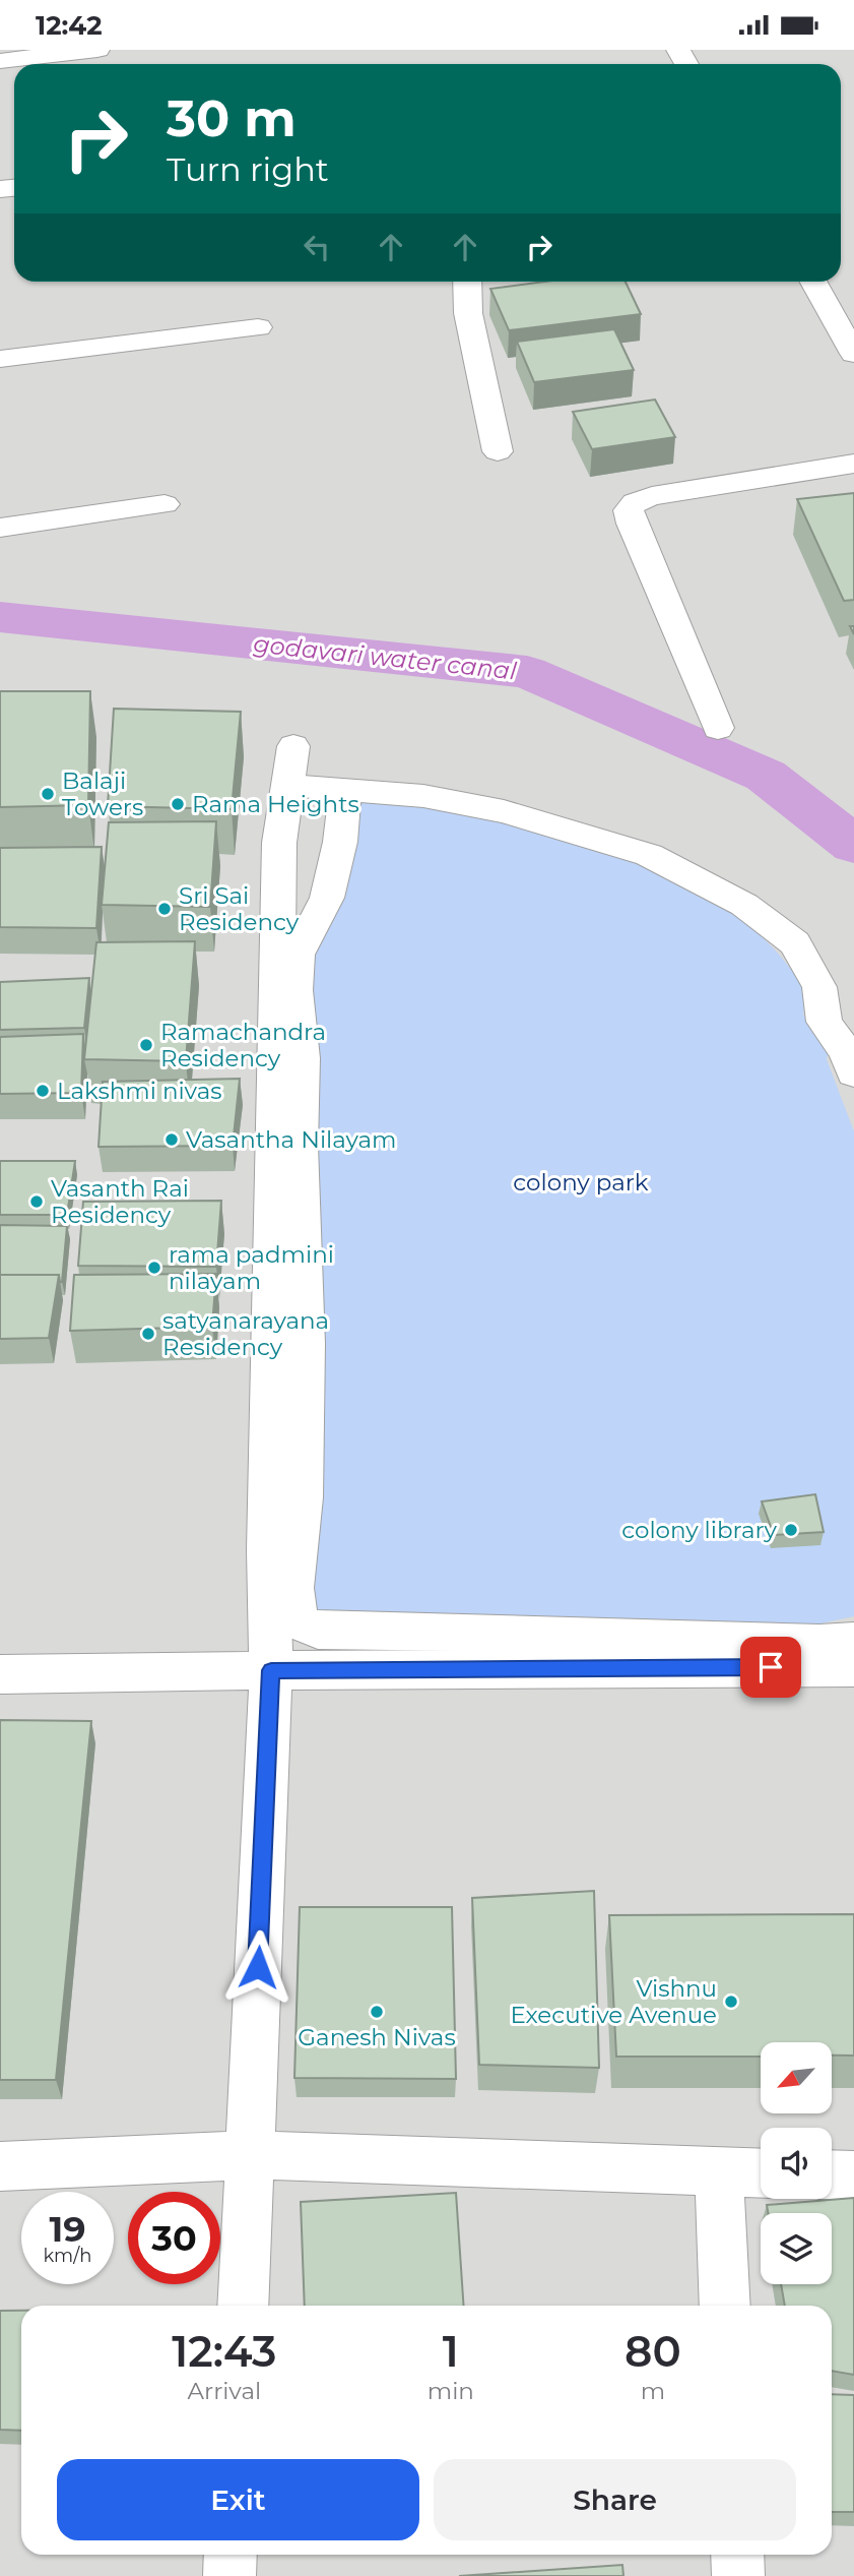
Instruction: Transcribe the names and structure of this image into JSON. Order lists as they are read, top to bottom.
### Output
{
  "water": ["godavari water canal"],
  "parks": ["colony park"],
  "places": [
    "Balaji Towers",
    "Rama Heights",
    "Sri Sai Residency",
    "Ramachandra Residency",
    "Lakshmi nivas",
    "Vasantha Nilayam",
    "Vasanth Rai Residency",
    "rama padmini nilayam",
    "satyanarayana Residency",
    "colony library",
    "Vishnu Executive Avenue",
    "Ganesh Nivas"
  ],
  "north": "bottom left",
  "page": {
    "status": "12:42",
    "turn": ["30 m", "Turn right"],
    "speed": "19 km/h",
    "limit": "30",
    "eta": [
      "12:43",
      "Arrival",
      "1",
      "min",
      "80",
      "m"
    ],
    "buttons": ["Exit", "Share"]
  }
}
